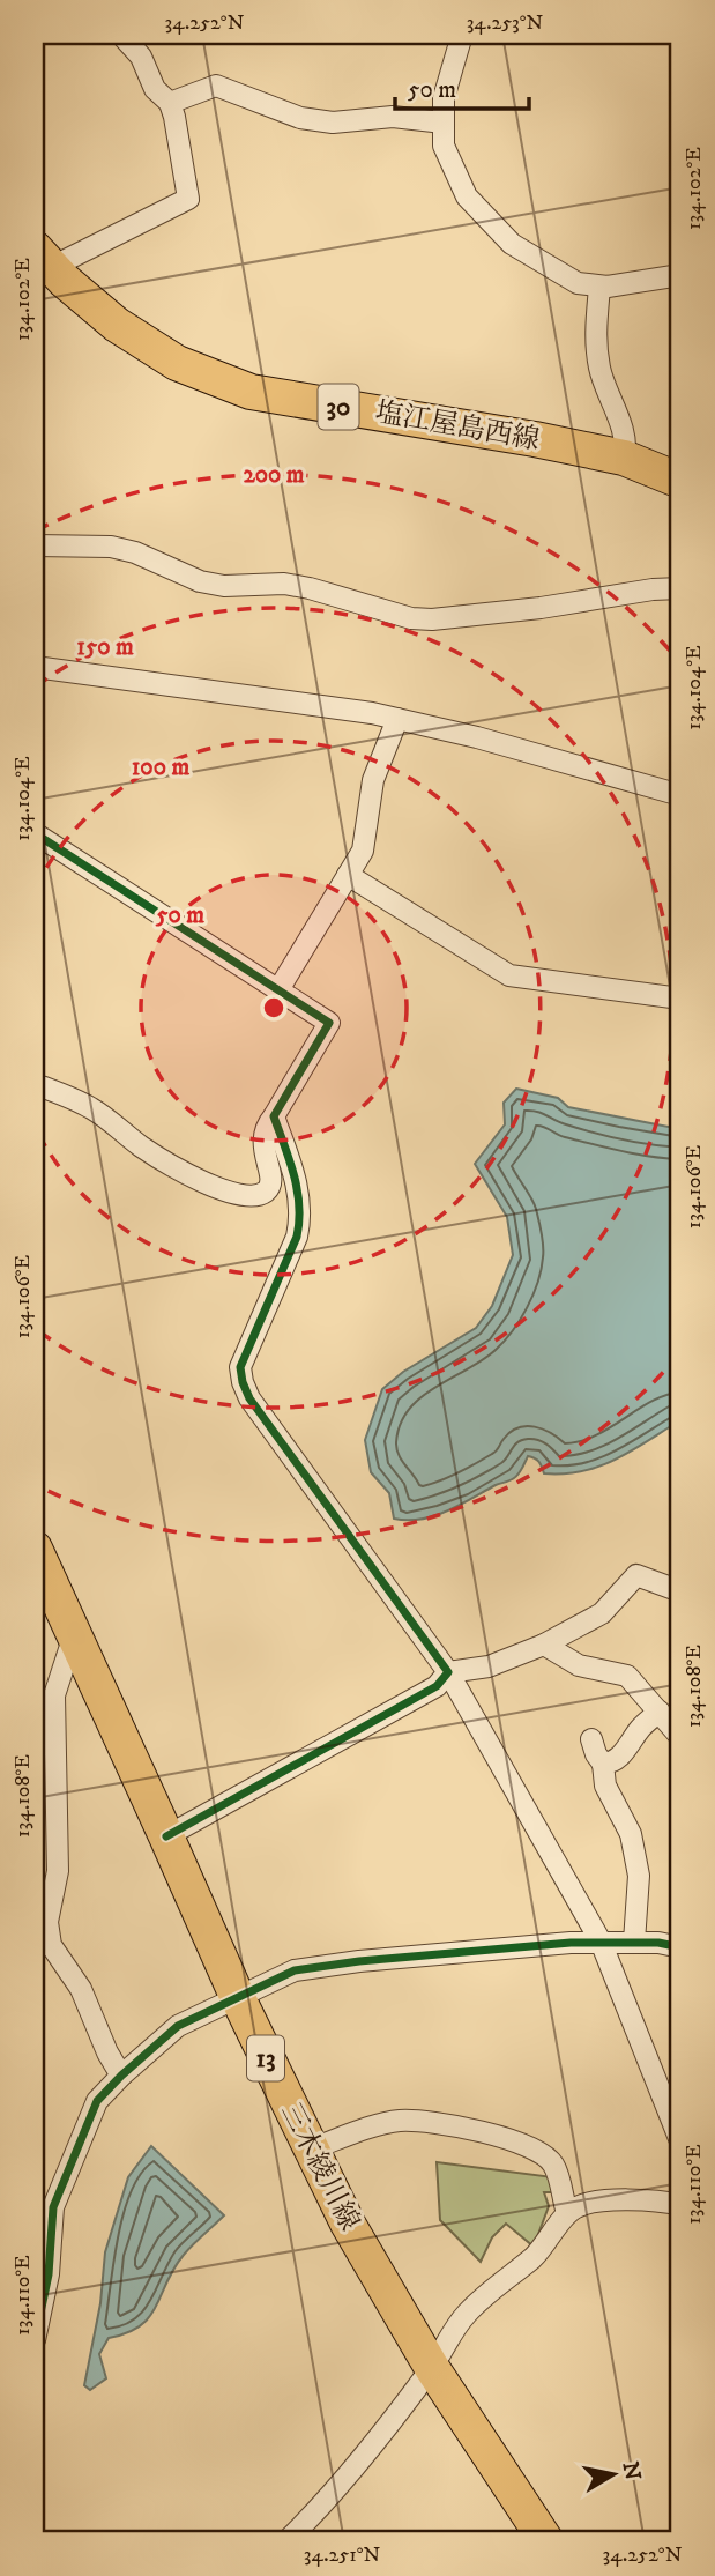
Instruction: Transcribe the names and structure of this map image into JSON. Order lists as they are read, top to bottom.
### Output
{
  "streets": {
    "main road": [
      "30",
      "塩江屋島西線",
      "13",
      "三木綾川線"
    ]
  },
  "scale_bar": "50 m",
  "north": "right",
  "coordinates": [
    "34.252°N",
    "34.253°N",
    "134.102°E",
    "134.104°E",
    "134.106°E",
    "134.108°E",
    "134.110°E",
    "34.251°N"
  ],
  "rings": [
    "200 m",
    "150 m",
    "100 m",
    "50 m"
  ]
}
